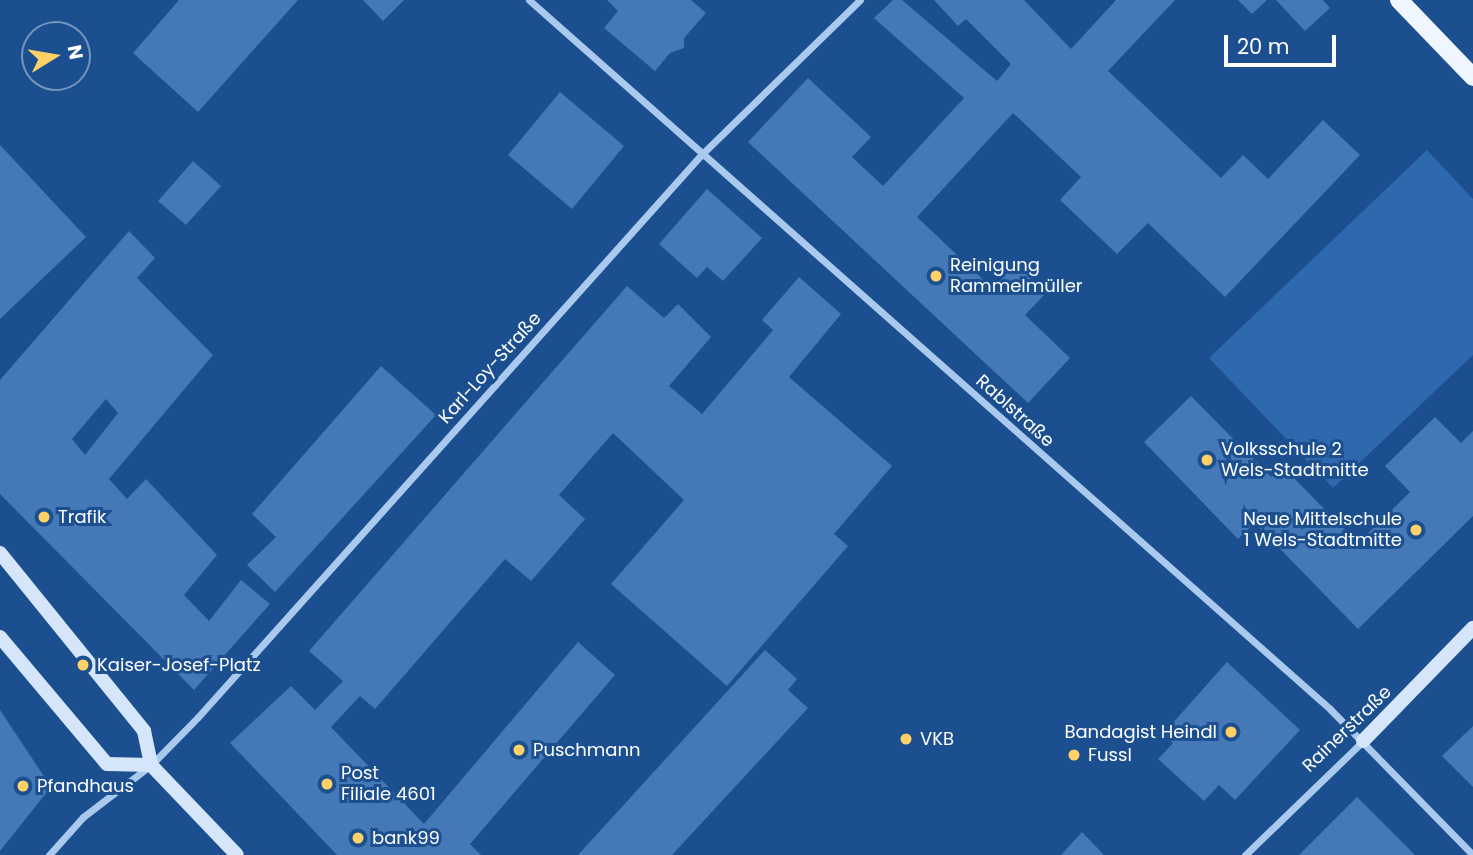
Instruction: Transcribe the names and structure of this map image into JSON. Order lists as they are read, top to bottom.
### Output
{
  "streets": {
    "street": ["Karl-Loy-Straße", "Rablstraße", "Rainerstraße"]
  },
  "crossings": [
    ["Karl-Loy-Straße", "Rablstraße"],
    ["Rablstraße", "Rainerstraße"]
  ],
  "places": [
    "Reinigung Rammelmüller",
    "Volksschule 2 Wels-Stadtmitte",
    "Trafik",
    "Neue Mittelschule 1 Wels-Stadtmitte",
    "Kaiser-Josef-Platz",
    "Bandagist Heindl",
    "VKB",
    "Puschmann",
    "Fussl",
    "Post Filiale 4601",
    "Pfandhaus",
    "bank99"
  ],
  "scale_bar": "20 m",
  "north": "right"
}
